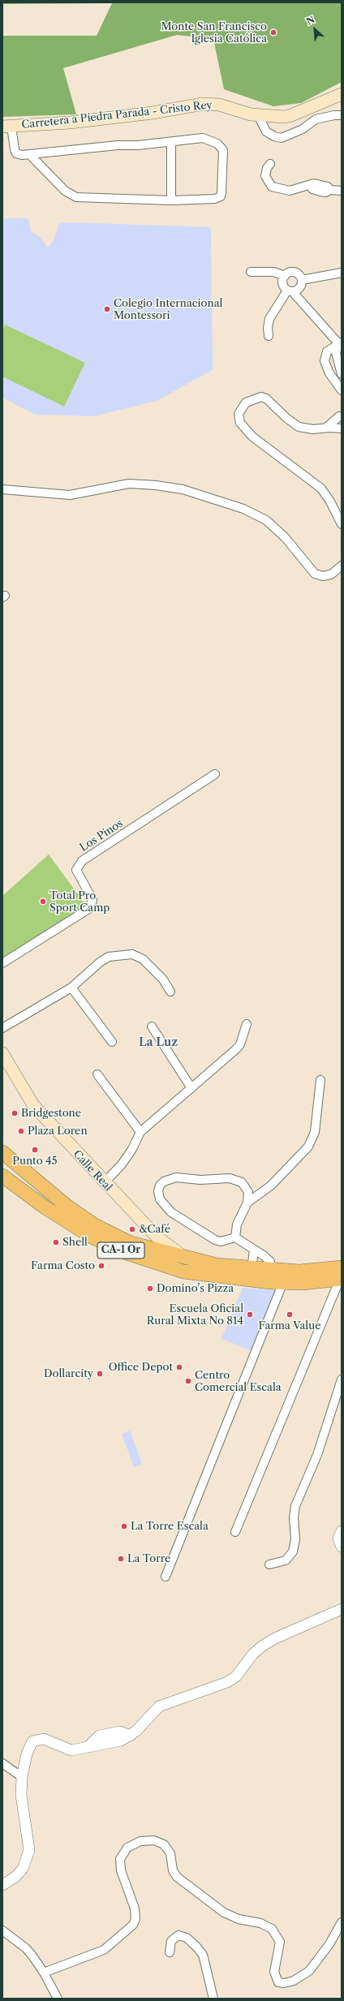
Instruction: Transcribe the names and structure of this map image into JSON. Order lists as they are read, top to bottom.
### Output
{
  "streets": {
    "highway": ["CA-1 Or"],
    "main road": ["Carretera a Piedra Parada - Cristo Rey", "Calle Real"],
    "street": ["Los Pinos"]
  },
  "crossings": [
    ["Calle Real", "CA-1 Or"]
  ],
  "districts": ["La Luz"],
  "places": [
    "Monte San Francisco Iglesia Católica",
    "Colegio Internacional Montessori",
    "Total Pro Sport Camp",
    "Bridgestone",
    "Plaza Loren",
    "Punto 45",
    "&Café",
    "Shell",
    "Farma Costo",
    "Domino's Pizza",
    "Escuela Oficial Rural Mixta No 814",
    "Farma Value",
    "Office Depot",
    "Dollarcity",
    "Centro Comercial Escala",
    "La Torre Escala",
    "La Torre"
  ],
  "north": "top left"
}
